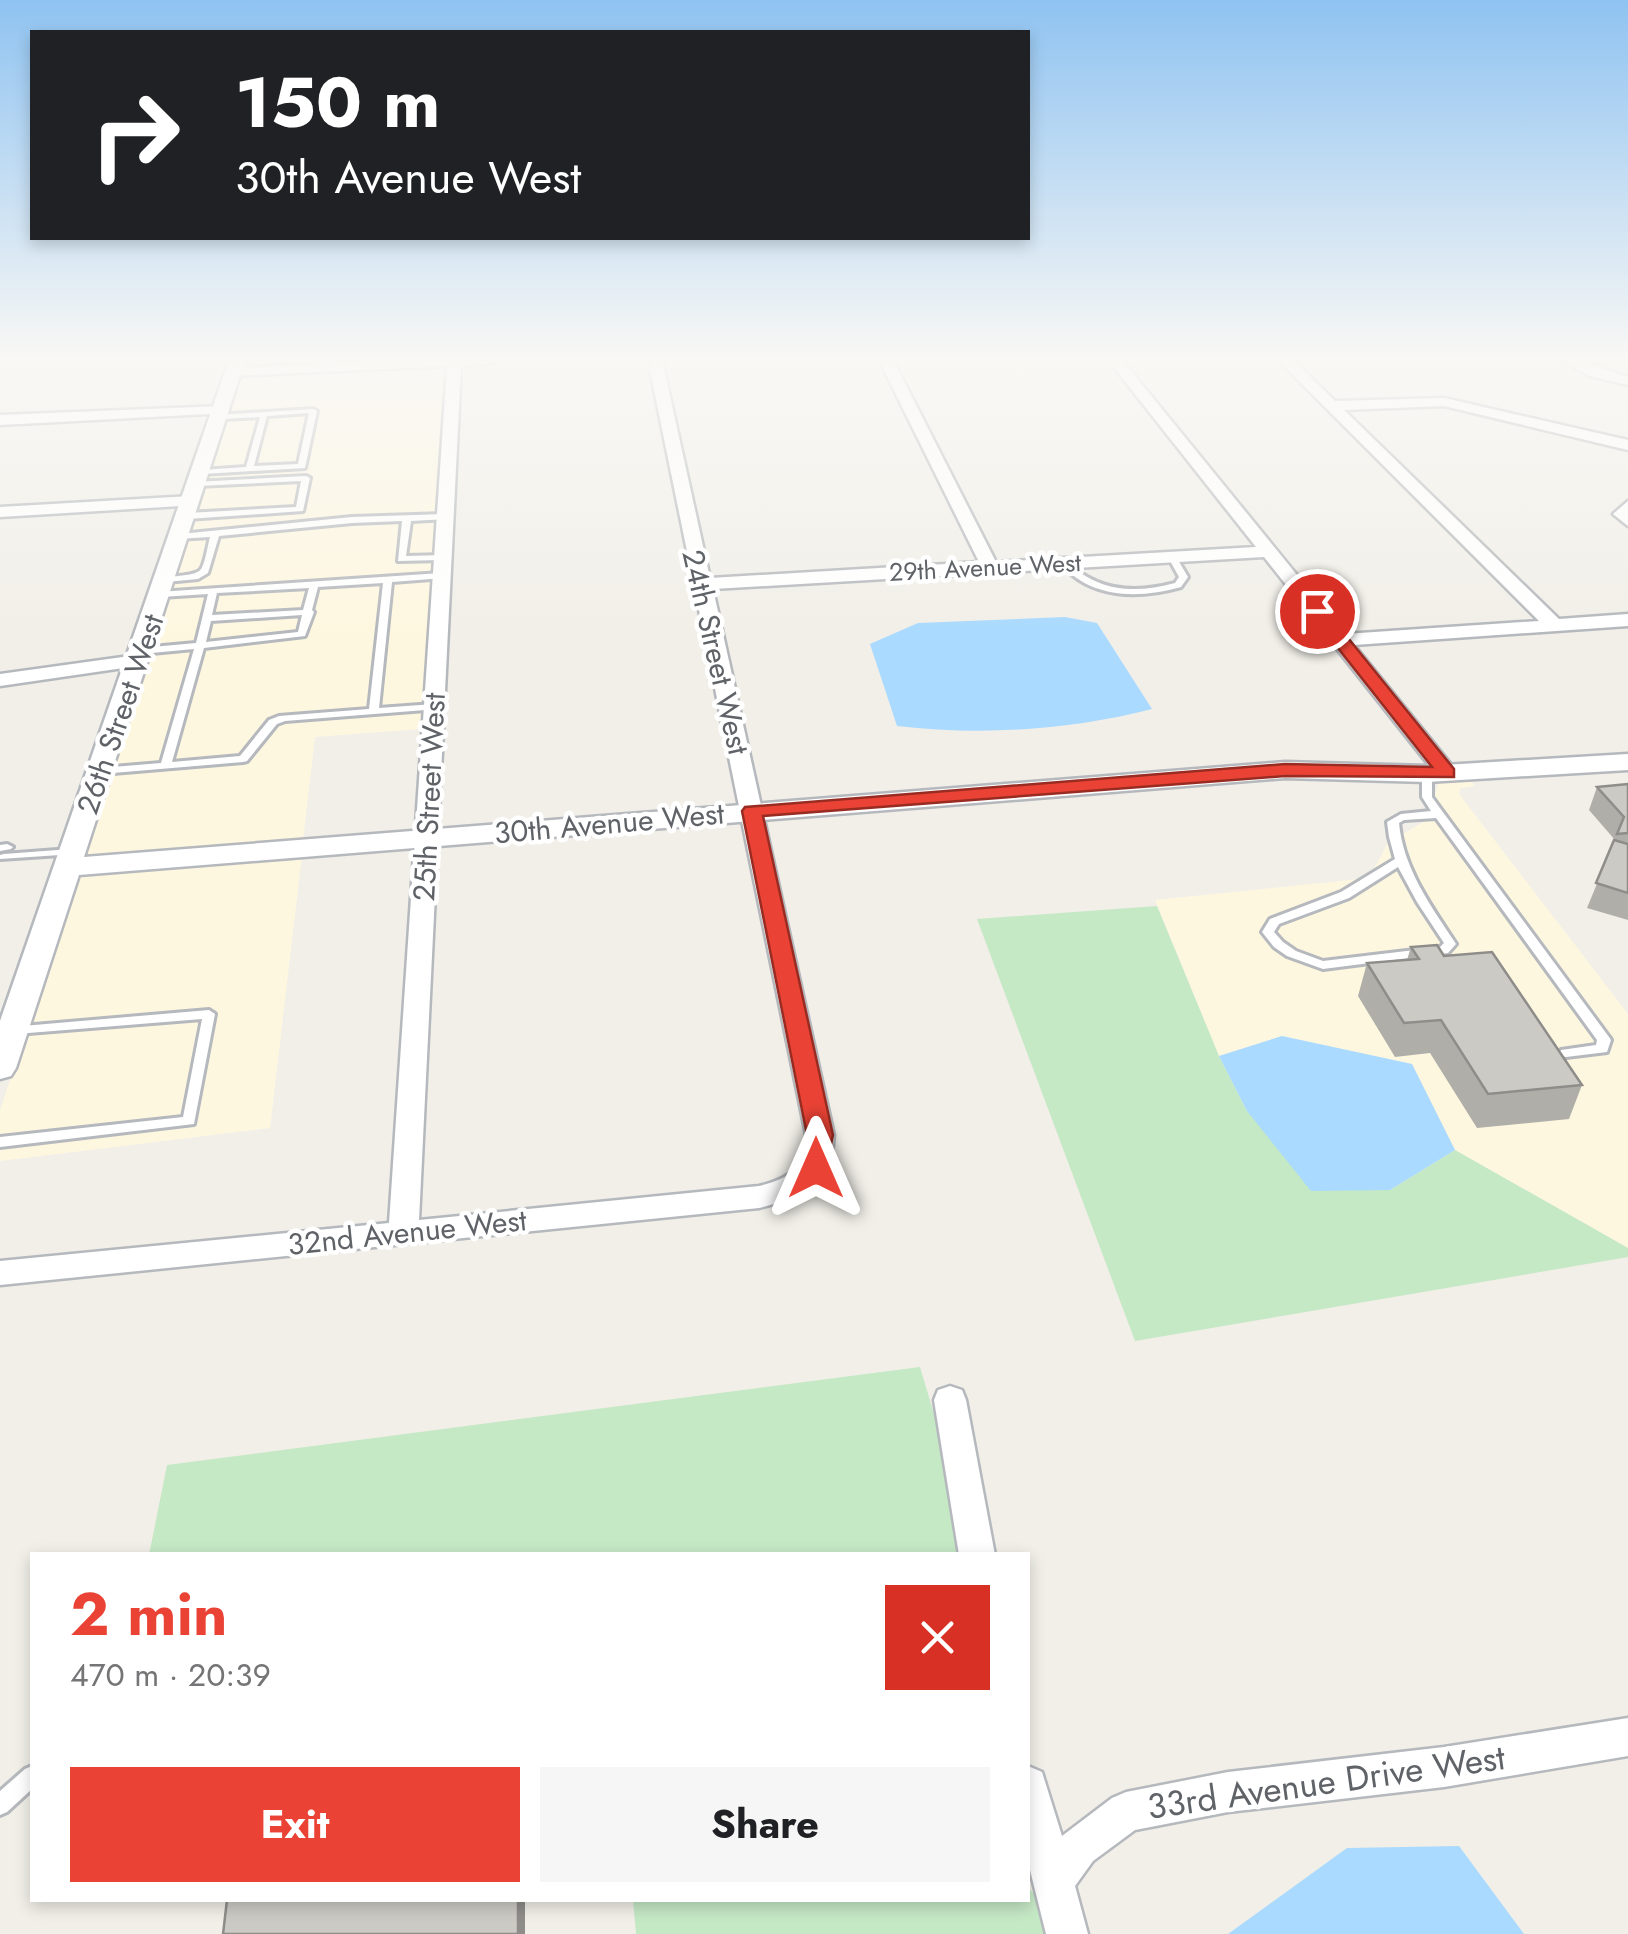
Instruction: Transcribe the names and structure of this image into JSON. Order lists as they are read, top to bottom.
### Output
{
  "streets": {
    "street": [
      "29th Avenue West",
      "24th Street West",
      "26th Street West",
      "25th Street West",
      "30th Avenue West",
      "32nd Avenue West",
      "33rd Avenue Drive West"
    ]
  },
  "crossings": [
    ["29th Avenue West", "24th Street West"],
    ["24th Street West", "30th Avenue West"],
    ["24th Street West", "32nd Avenue West"],
    ["26th Street West", "30th Avenue West"],
    ["25th Street West", "30th Avenue West"],
    ["25th Street West", "32nd Avenue West"]
  ],
  "page": {
    "turn": ["150 m", "30th Avenue West"],
    "heading": ["2 min", "470 m · 20:39"],
    "buttons": ["Exit", "Share"]
  }
}
